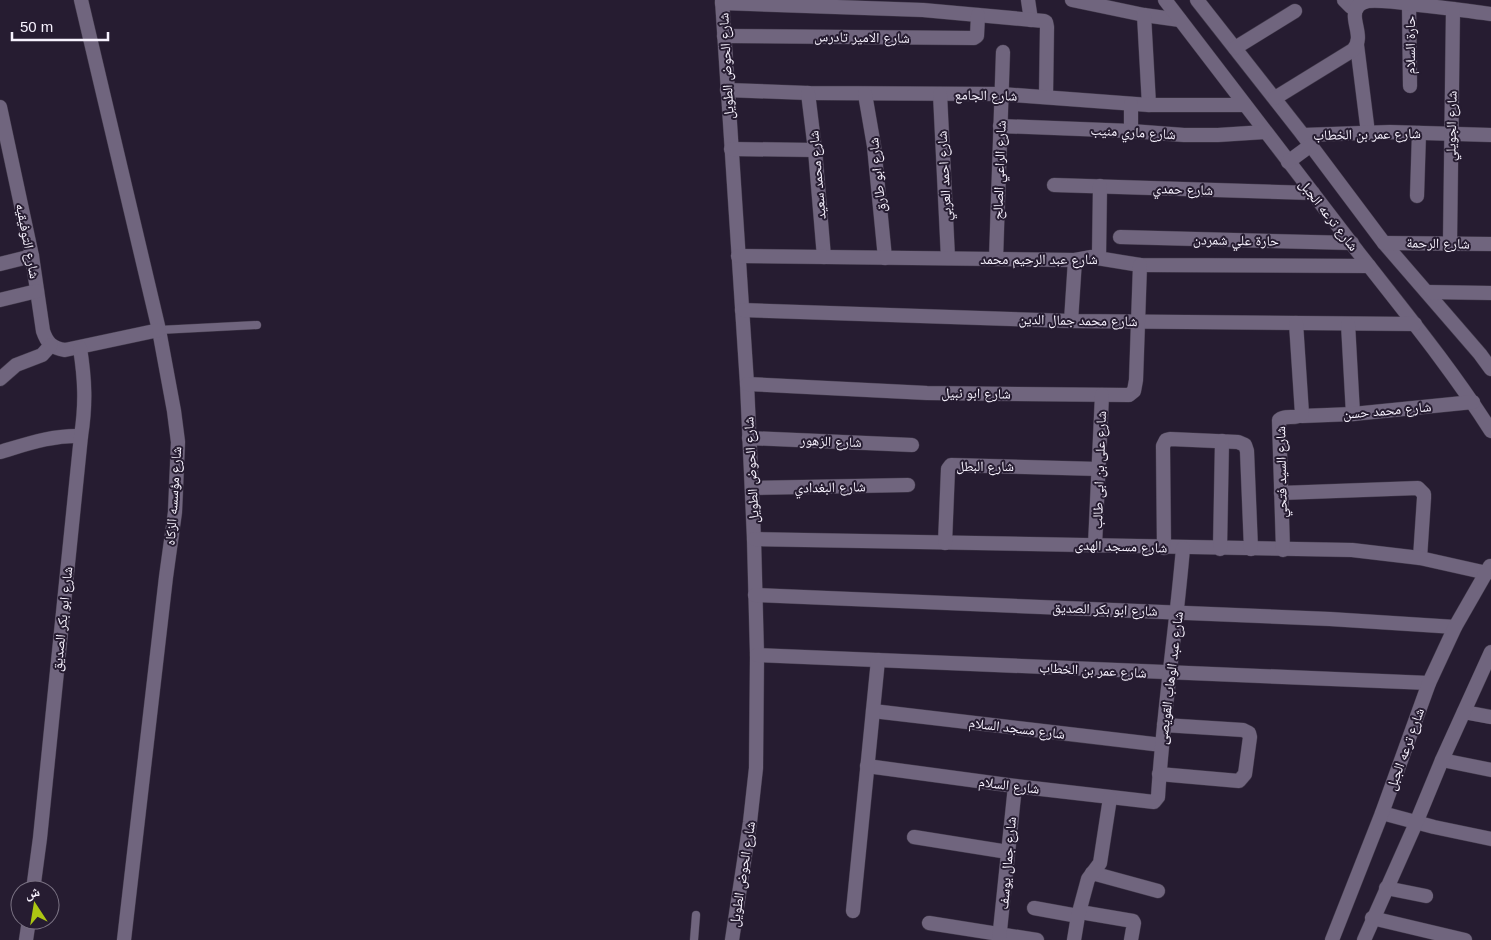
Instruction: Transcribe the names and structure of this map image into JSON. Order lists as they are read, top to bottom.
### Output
{
  "streets": {
    "street": [
      "شارع الامير تادرس",
      "حارة السلام",
      "شارع الحوض الطويل",
      "شارع الجامع",
      "شارع الجويلي",
      "شارع ماري منيب",
      "شارع عمر بن الخطاب",
      "شارع الراعي الصالح",
      "شارع محمد سعيد",
      "شارع ابو طارق",
      "شارع احمد العربي",
      "شارع حمدي",
      "شارع ترعه الجبل",
      "حارة علي شمردن",
      "شارع التوفيقيه",
      "شارع الرحمة",
      "شارع عبد الرحيم محمد",
      "شارع محمد جمال الدين",
      "شارع ابو نبيل",
      "شارع محمد حسن",
      "شارع الزهور",
      "شارع البطل",
      "شارع على بن ابى طالب",
      "شارع السيد فتحي",
      "شارع البغدادي",
      "شارع مؤسسه الزكاه",
      "شارع مسجد الهدى",
      "شارع ابو بكر الصديق",
      "شارع عبد الوهاب القويصى",
      "شارع مسجد السلام",
      "شارع السلام",
      "شارع جمال يوسف"
    ]
  },
  "crossings": [
    ["شارع الامير تادرس", "شارع الحوض الطويل"],
    ["شارع الحوض الطويل", "شارع الجامع"],
    ["شارع الحوض الطويل", "شارع عمر بن الخطاب"],
    ["شارع الحوض الطويل", "شارع عبد الرحيم محمد"],
    ["شارع الحوض الطويل", "شارع محمد جمال الدين"],
    ["شارع الحوض الطويل", "شارع ابو نبيل"],
    ["شارع الحوض الطويل", "شارع الزهور"],
    ["شارع الحوض الطويل", "شارع البغدادي"],
    ["شارع الحوض الطويل", "شارع مسجد الهدى"],
    ["شارع الحوض الطويل", "شارع ابو بكر الصديق"],
    ["شارع الجامع", "شارع الراعي الصالح"],
    ["شارع الجامع", "شارع محمد سعيد"],
    ["شارع الجامع", "شارع ابو طارق"],
    ["شارع الجامع", "شارع احمد العربي"],
    ["شارع الجامع", "شارع ترعه الجبل"],
    ["شارع الجويلي", "شارع عمر بن الخطاب"],
    ["شارع الجويلي", "شارع الرحمة"],
    ["شارع ماري منيب", "شارع الراعي الصالح"],
    ["شارع ماري منيب", "شارع ترعه الجبل"],
    ["شارع عمر بن الخطاب", "شارع ترعه الجبل"],
    ["شارع عمر بن الخطاب", "شارع عبد الوهاب القويصى"],
    ["شارع الراعي الصالح", "شارع عبد الرحيم محمد"],
    ["شارع محمد سعيد", "شارع عبد الرحيم محمد"],
    ["شارع ابو طارق", "شارع عبد الرحيم محمد"],
    ["شارع احمد العربي", "شارع عبد الرحيم محمد"],
    ["شارع حمدي", "شارع ترعه الجبل"],
    ["شارع ترعه الجبل", "حارة علي شمردن"],
    ["شارع ترعه الجبل", "شارع الرحمة"],
    ["شارع ترعه الجبل", "شارع عبد الرحيم محمد"],
    ["شارع ترعه الجبل", "شارع محمد جمال الدين"],
    ["شارع ترعه الجبل", "شارع محمد حسن"],
    ["شارع ترعه الجبل", "شارع مسجد الهدى"],
    ["شارع ترعه الجبل", "شارع ابو بكر الصديق"],
    ["شارع محمد جمال الدين", "شارع ابو نبيل"],
    ["شارع محمد جمال الدين", "شارع السيد فتحي"],
    ["شارع ابو نبيل", "شارع على بن ابى طالب"],
    ["شارع محمد حسن", "شارع السيد فتحي"],
    ["شارع البطل", "شارع على بن ابى طالب"],
    ["شارع البطل", "شارع مسجد الهدى"],
    ["شارع على بن ابى طالب", "شارع مسجد الهدى"],
    ["شارع السيد فتحي", "شارع مسجد الهدى"],
    ["شارع مسجد الهدى", "شارع عبد الوهاب القويصى"],
    ["شارع ابو بكر الصديق", "شارع عبد الوهاب القويصى"],
    ["شارع عبد الوهاب القويصى", "شارع مسجد السلام"],
    ["شارع عبد الوهاب القويصى", "شارع السلام"],
    ["شارع السلام", "شارع جمال يوسف"]
  ],
  "scale_bar": "50 m",
  "north": "top"
}
